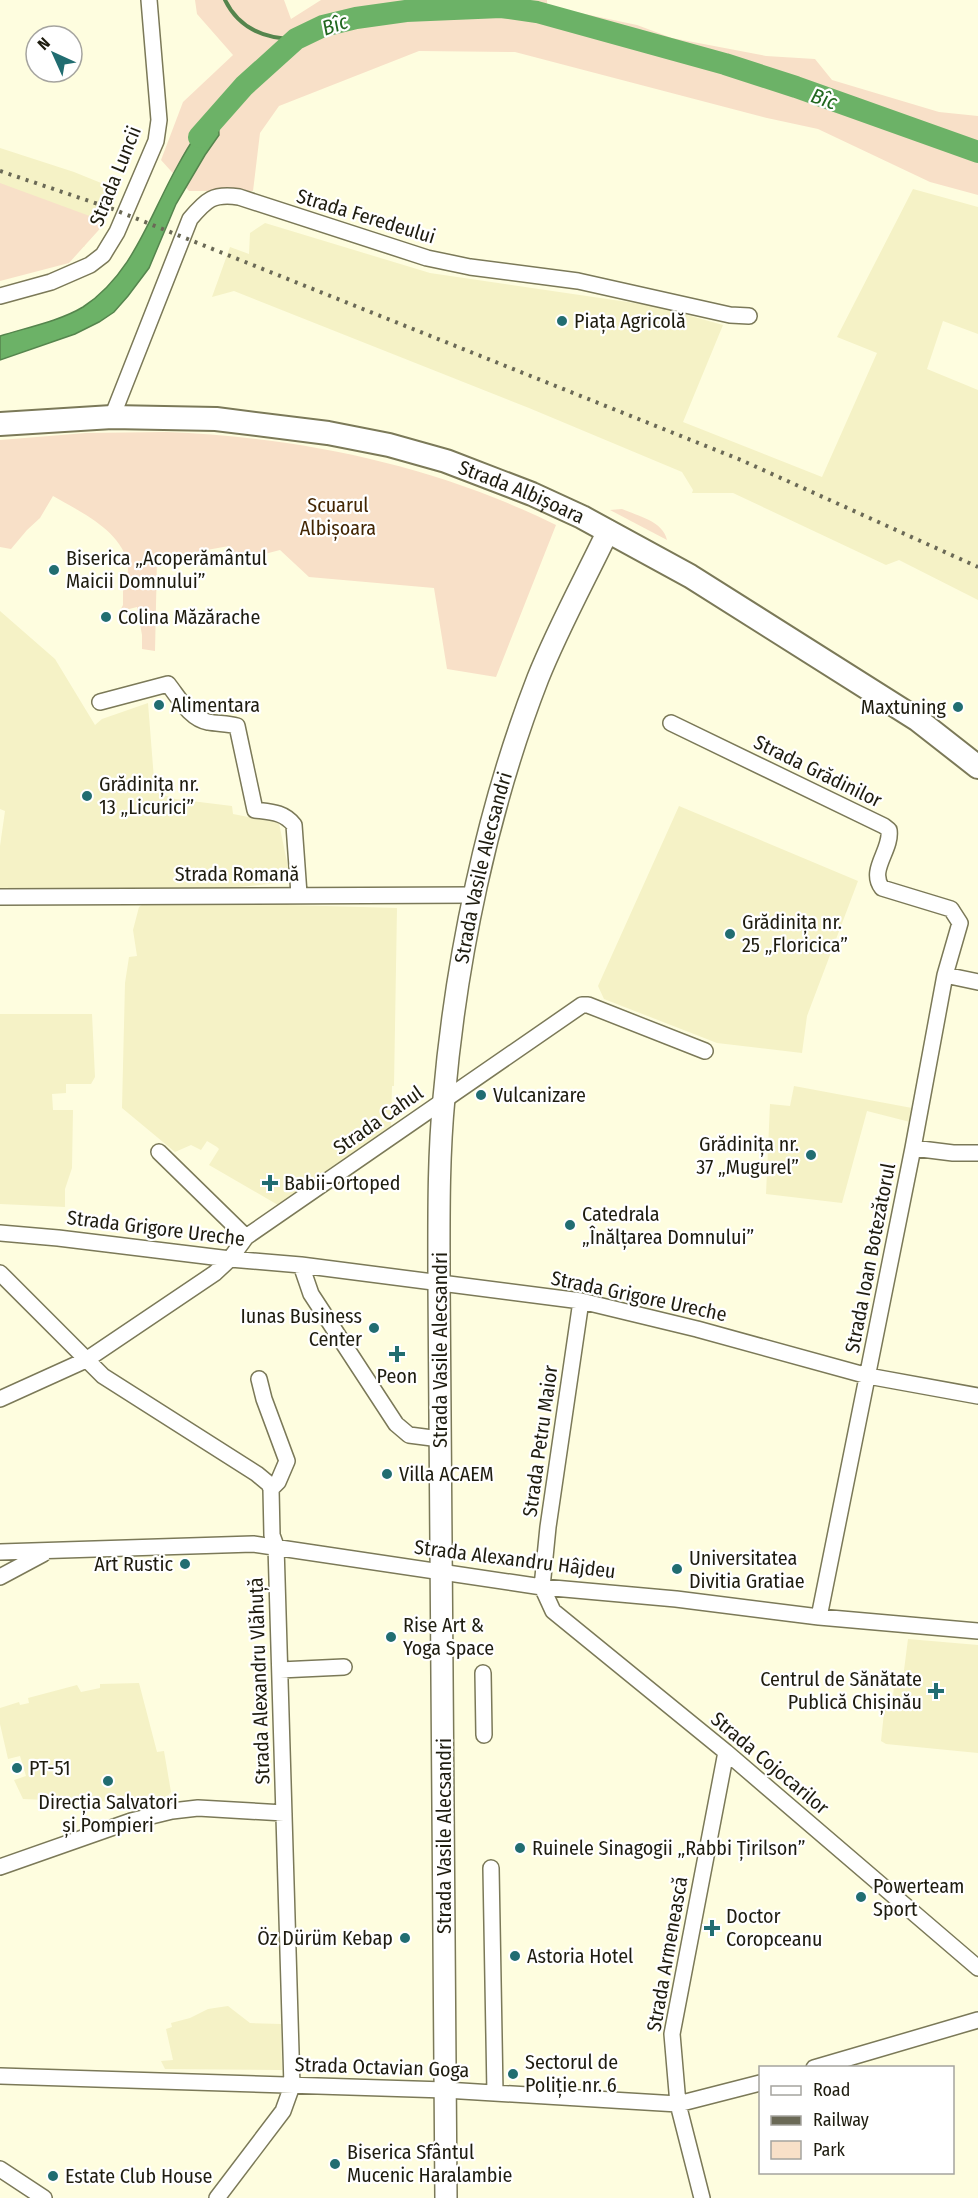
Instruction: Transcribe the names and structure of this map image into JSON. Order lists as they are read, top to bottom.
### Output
{
  "streets": {
    "main road": ["Strada Albișoara", "Strada Vasile Alecsandri"],
    "street": [
      "Strada Luncii",
      "Strada Feredeului",
      "Strada Grădinilor",
      "Strada Romană",
      "Strada Cahul",
      "Strada Grigore Ureche",
      "Strada Ioan Botezătorul",
      "Strada Petru Maior",
      "Strada Alexandru Hâjdeu",
      "Strada Alexandru Vlăhuță",
      "Strada Cojocarilor",
      "Strada Armenească",
      "Strada Octavian Goga"
    ]
  },
  "crossings": [
    ["Strada Feredeului", "Strada Albișoara"],
    ["Strada Albișoara", "Strada Vasile Alecsandri"],
    ["Strada Grădinilor", "Strada Ioan Botezătorul"],
    ["Strada Vasile Alecsandri", "Strada Romană"],
    ["Strada Vasile Alecsandri", "Strada Cahul"],
    ["Strada Vasile Alecsandri", "Strada Grigore Ureche"],
    ["Strada Vasile Alecsandri", "Strada Alexandru Hâjdeu"],
    ["Strada Vasile Alecsandri", "Strada Octavian Goga"],
    ["Strada Cahul", "Strada Grigore Ureche"],
    ["Strada Grigore Ureche", "Strada Ioan Botezătorul"],
    ["Strada Grigore Ureche", "Strada Petru Maior"],
    ["Strada Ioan Botezătorul", "Strada Alexandru Hâjdeu"],
    ["Strada Petru Maior", "Strada Alexandru Hâjdeu"],
    ["Strada Petru Maior", "Strada Cojocarilor"],
    ["Strada Alexandru Hâjdeu", "Strada Alexandru Vlăhuță"],
    ["Strada Alexandru Hâjdeu", "Strada Cojocarilor"],
    ["Strada Alexandru Vlăhuță", "Strada Octavian Goga"],
    ["Strada Cojocarilor", "Strada Armenească"],
    ["Strada Armenească", "Strada Octavian Goga"]
  ],
  "water": ["Bîc"],
  "parks": ["Scuarul Albișoara"],
  "places": {
    "other": [
      "Piața Agricolă",
      "Biserica „Acoperământul Maicii Domnului”",
      "Colina Măzărache",
      "Alimentara",
      "Maxtuning",
      "Grădinița nr. 13 „Licurici”",
      "Grădinița nr. 25 „Floricica”",
      "Vulcanizare",
      "Grădinița nr. 37 „Mugurel”",
      "Catedrala „Înălțarea Domnului”",
      "Iunas Business Center",
      "Villa ACAEM",
      "Art Rustic",
      "Universitatea Divitia Gratiae",
      "Rise Art & Yoga Space",
      "PT-51",
      "Direcția Salvatori și Pompieri",
      "Ruinele Sinagogii „Rabbi Țirilson”",
      "Powerteam Sport",
      "Öz Dürüm Kebap",
      "Astoria Hotel",
      "Sectorul de Poliție nr. 6",
      "Biserica Sfântul Mucenic Haralambie",
      "Estate Club House"
    ],
    "health": [
      "Babii-Ortoped",
      "Peon",
      "Centrul de Sănătate Publică Chișinău",
      "Doctor Coropceanu"
    ]
  },
  "legend": ["Road", "Railway", "Park"],
  "north": "top left"
}
